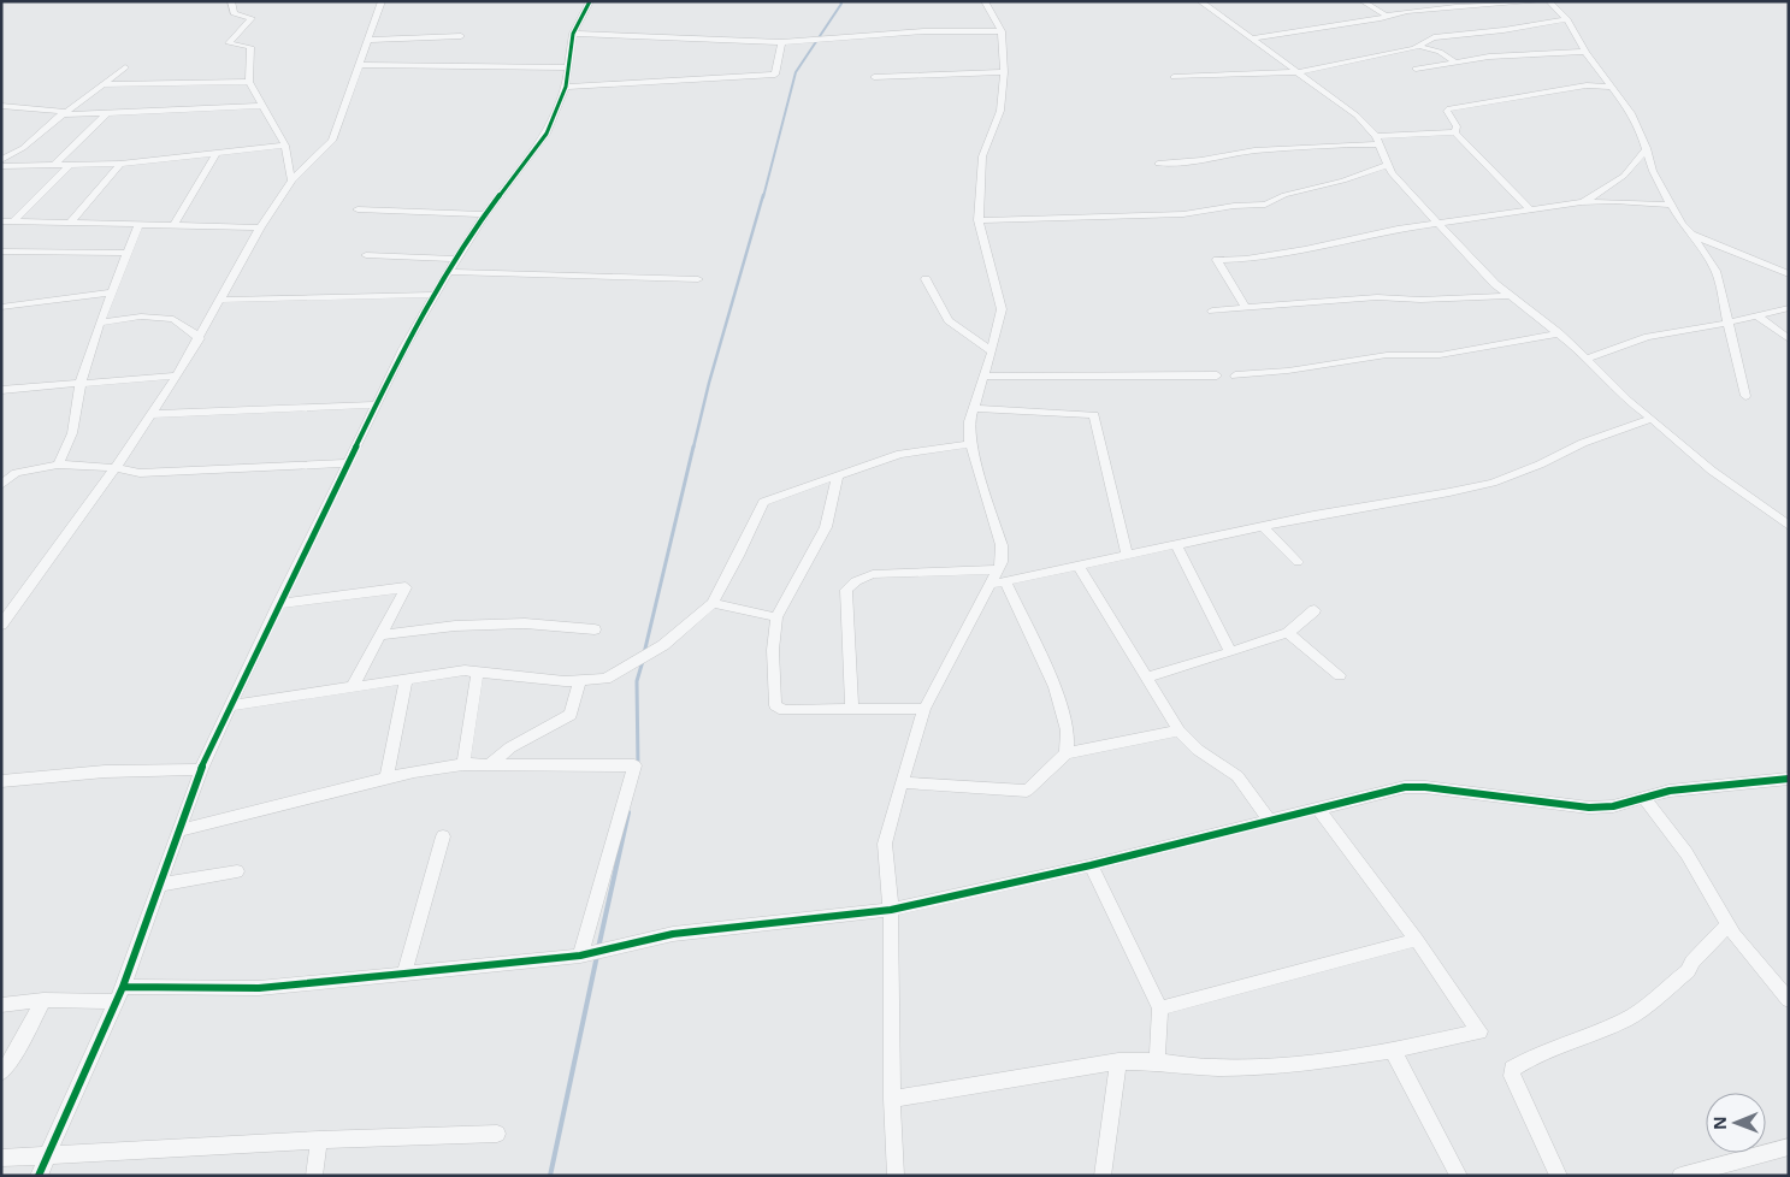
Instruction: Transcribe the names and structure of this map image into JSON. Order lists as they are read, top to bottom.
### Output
{
  "north": "left"
}
